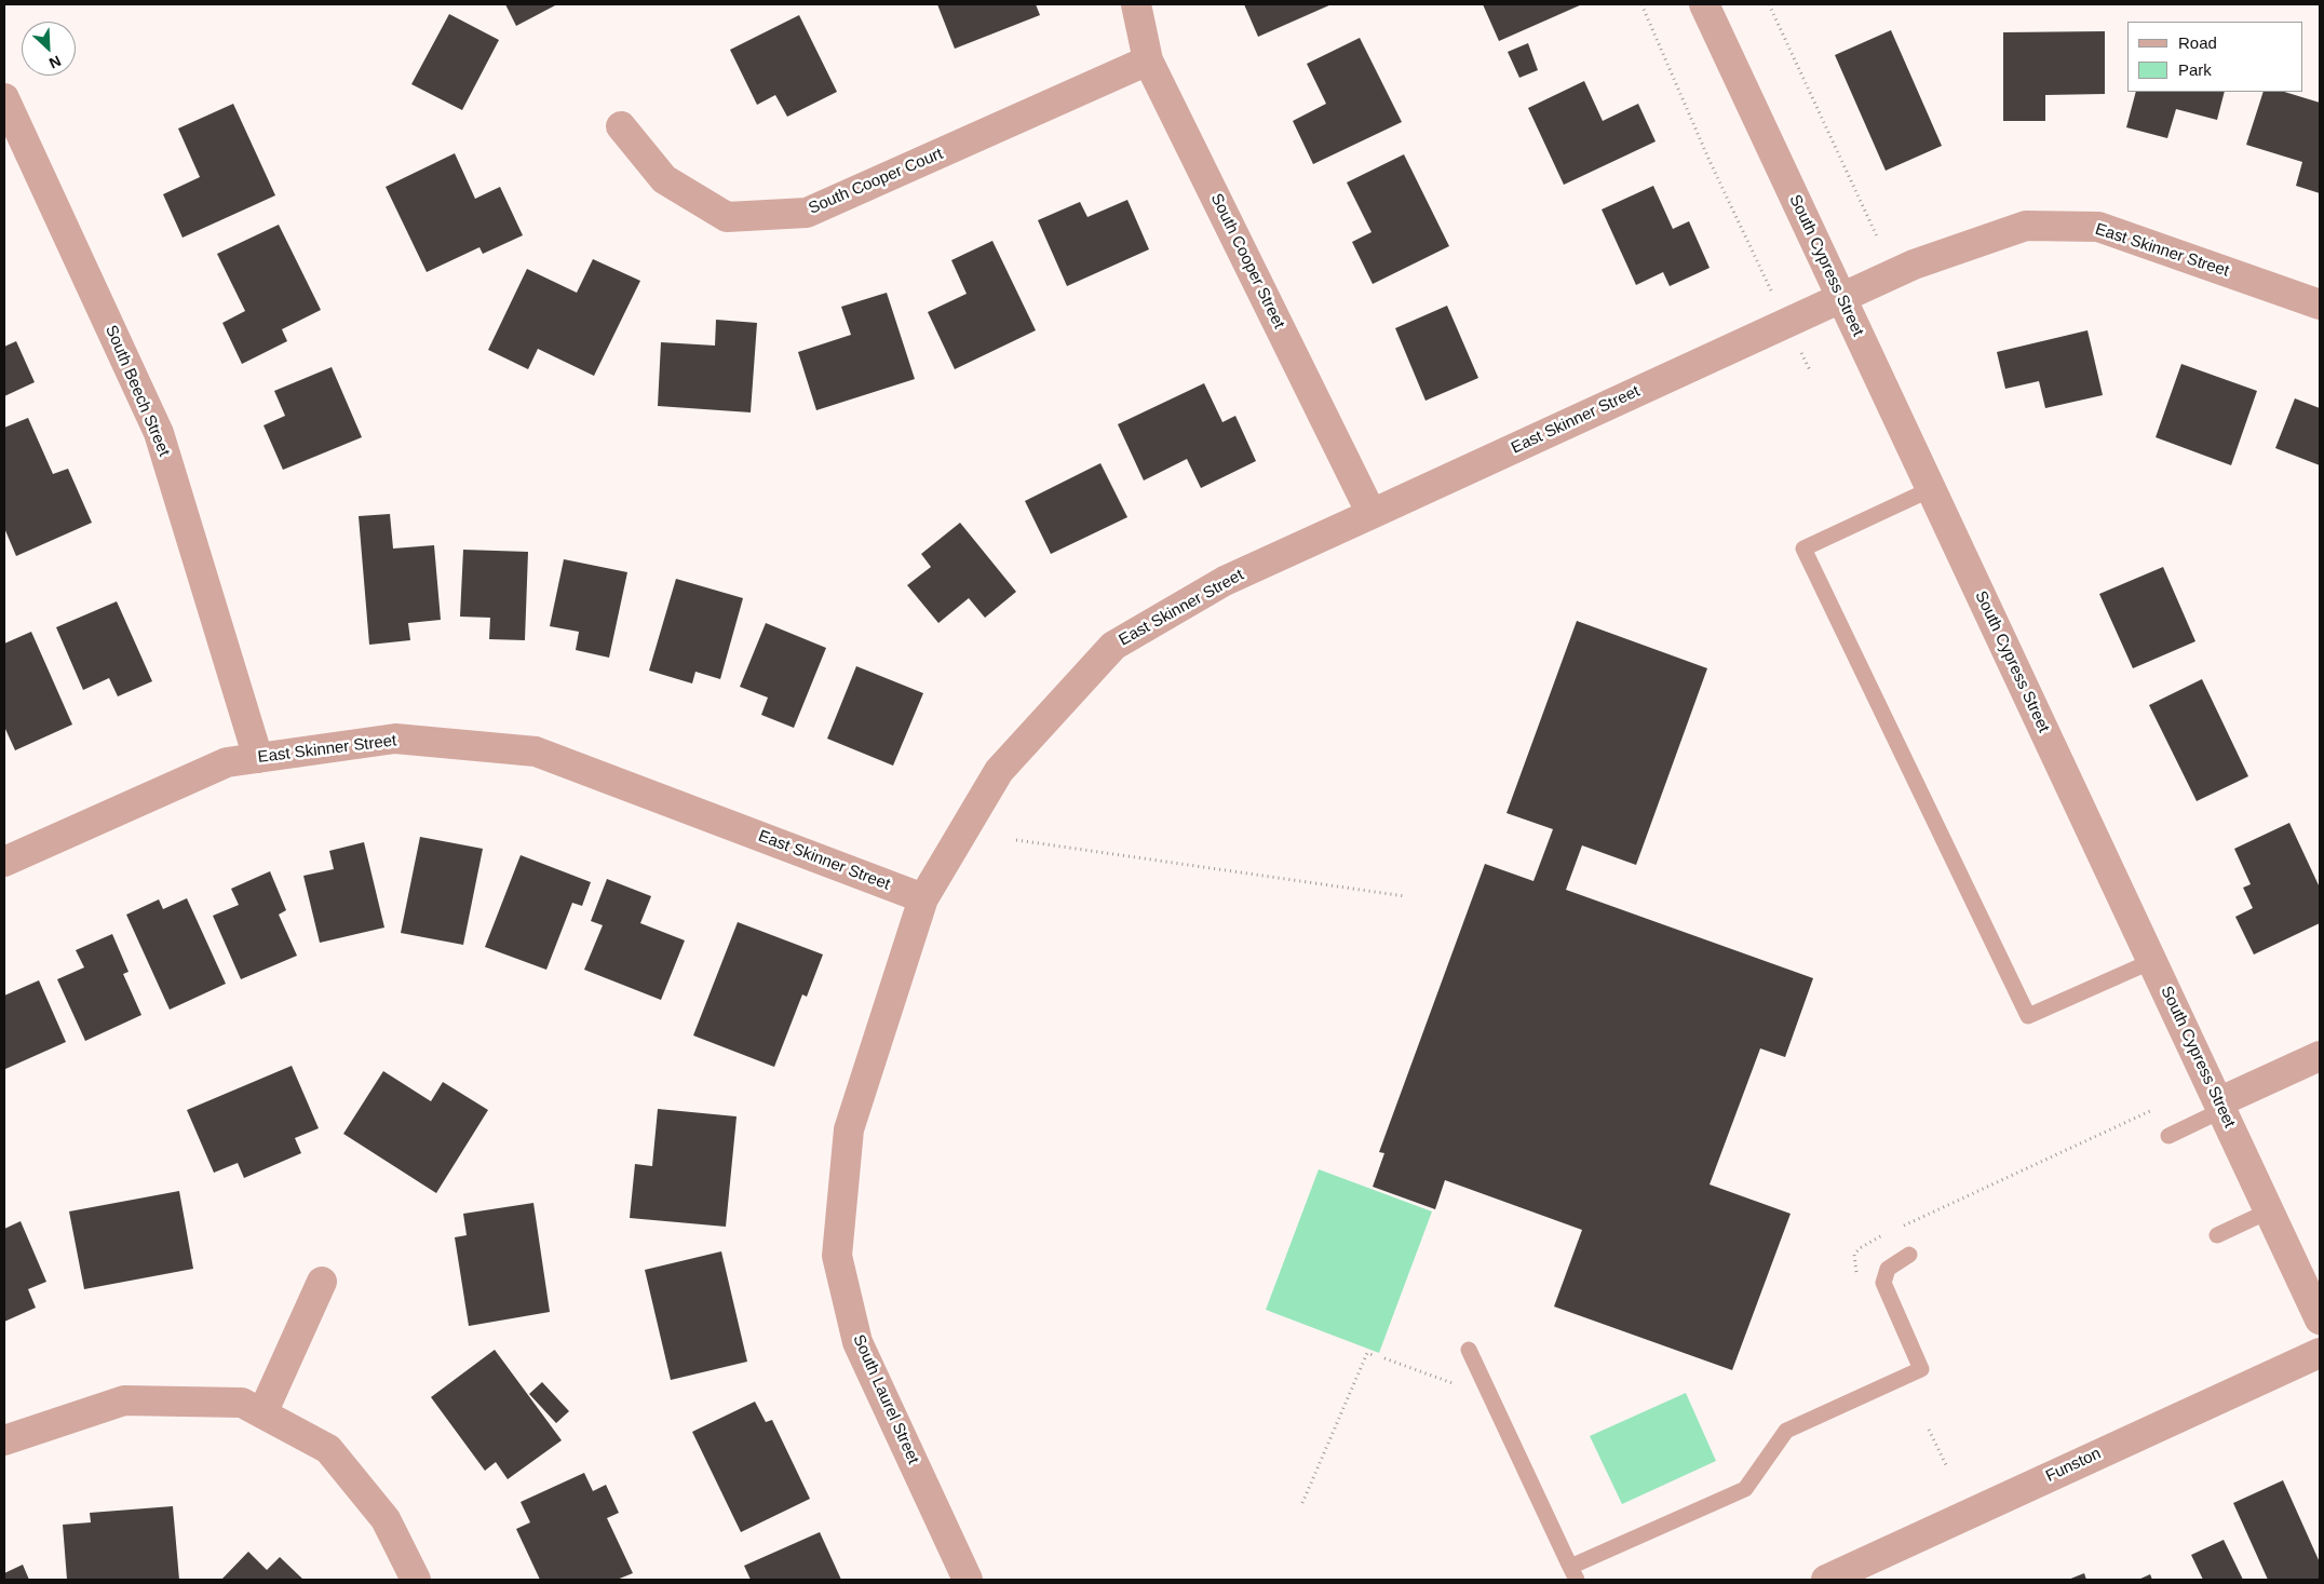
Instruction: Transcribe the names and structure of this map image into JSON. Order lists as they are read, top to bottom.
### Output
{
  "streets": {
    "street": [
      "South Cooper Court",
      "East Skinner Street",
      "South Cooper Street",
      "South Cypress Street",
      "South Beech Street",
      "South Laurel Street",
      "Funston"
    ]
  },
  "crossings": [
    ["South Cooper Court", "South Cooper Street"],
    ["East Skinner Street", "South Cooper Street"],
    ["East Skinner Street", "South Cypress Street"],
    ["East Skinner Street", "South Beech Street"],
    ["East Skinner Street", "South Laurel Street"]
  ],
  "legend": ["Road", "Park"],
  "north": "bottom right"
}
